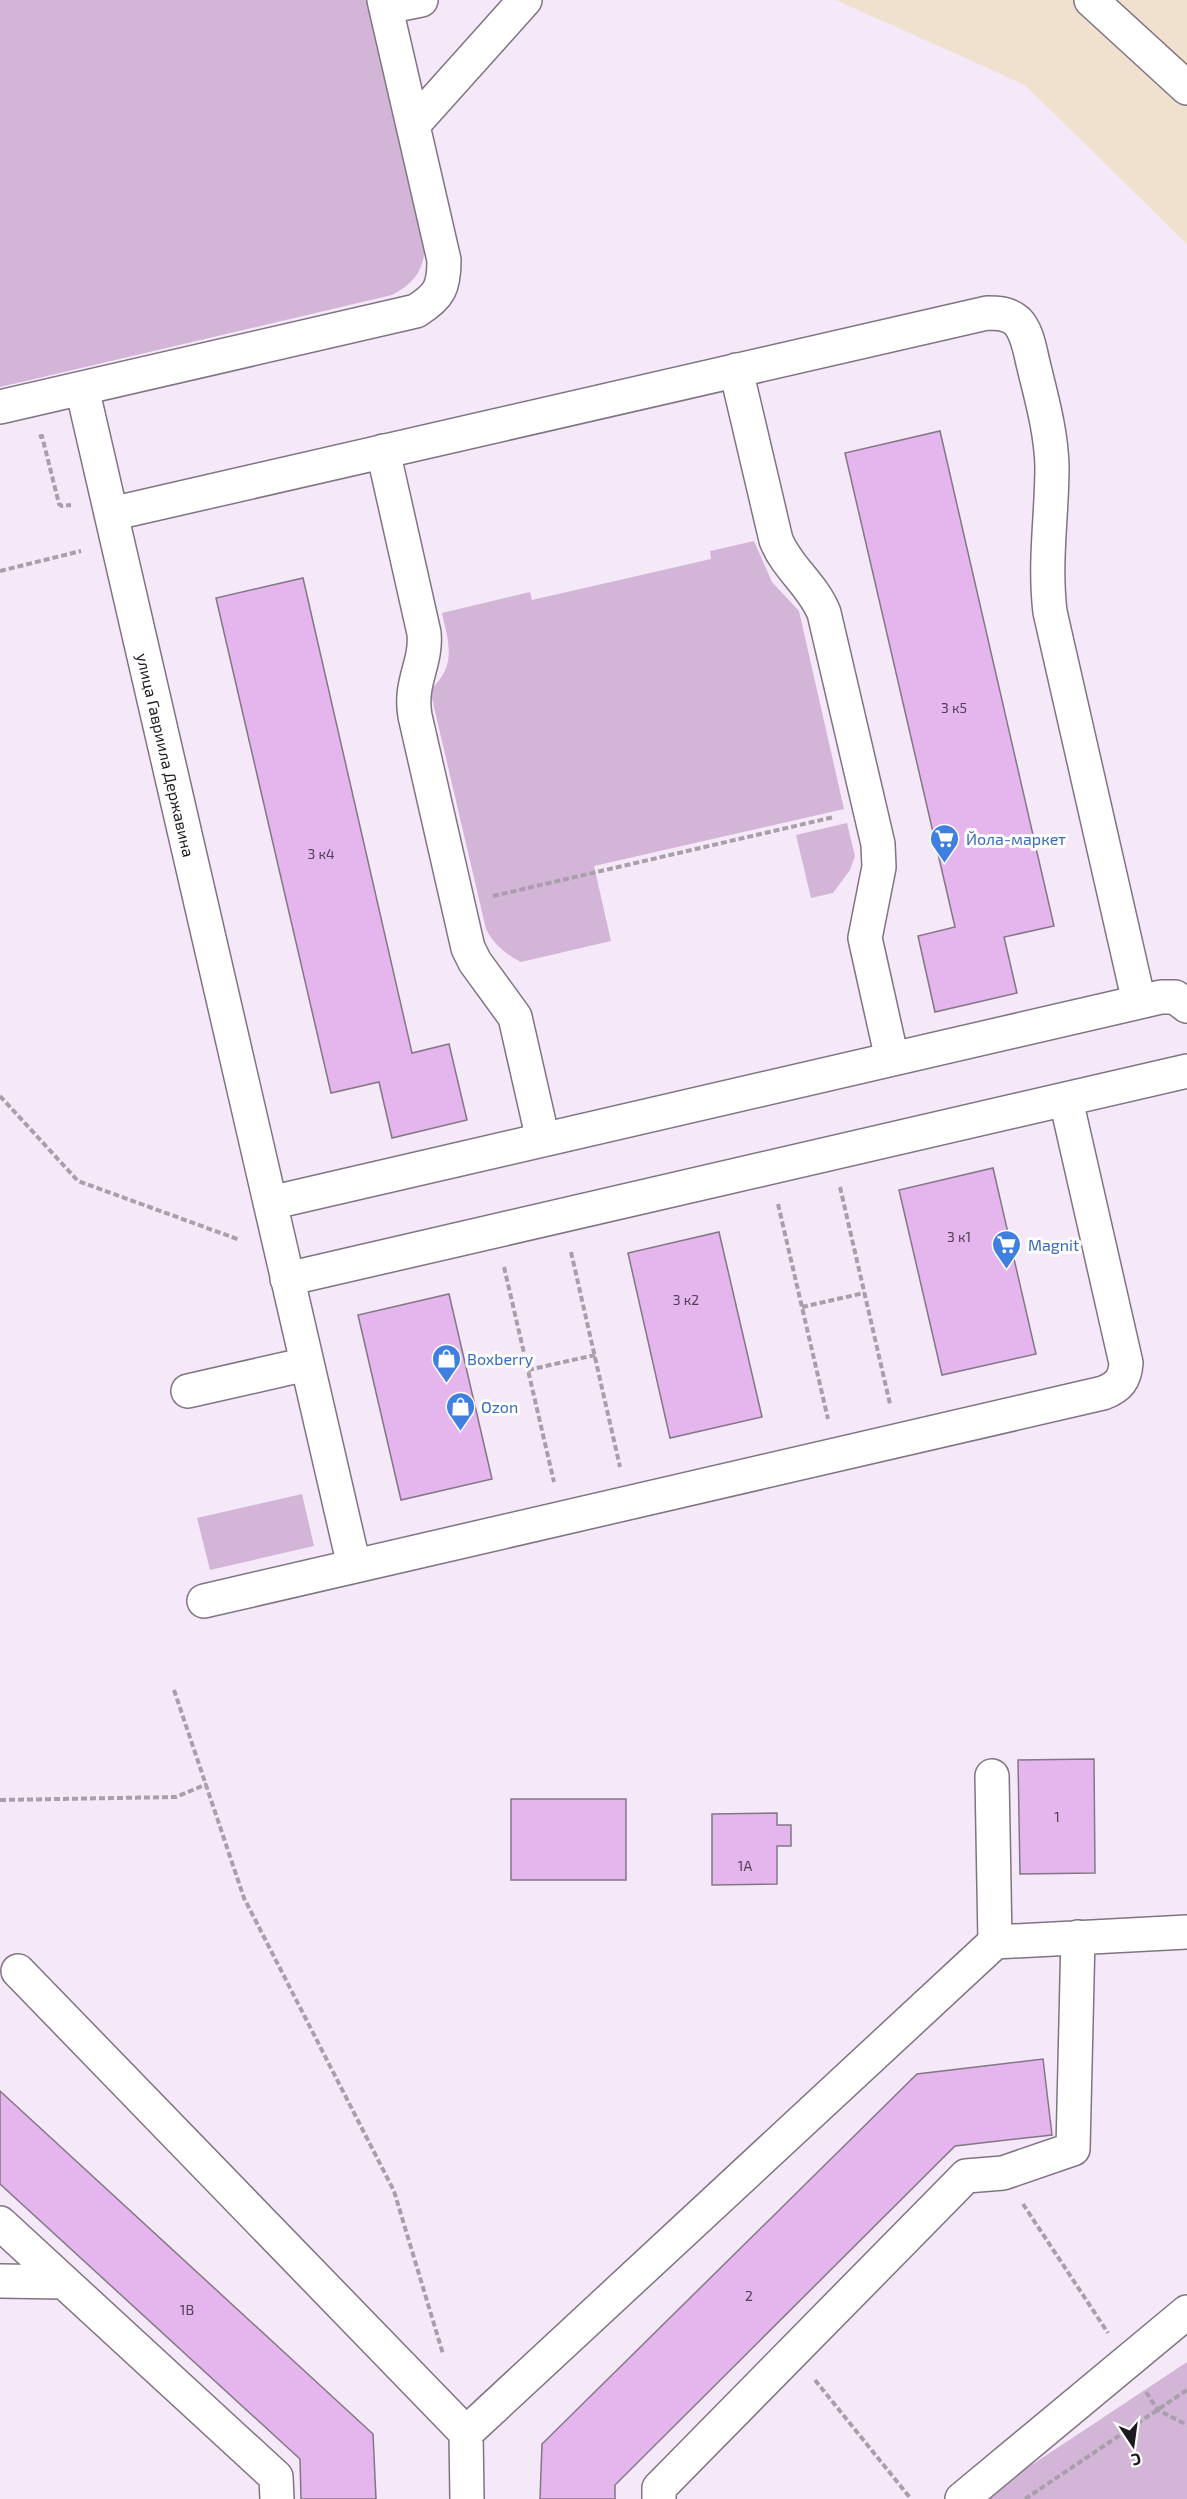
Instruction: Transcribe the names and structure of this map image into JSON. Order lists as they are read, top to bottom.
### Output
{
  "streets": {
    "street": ["улица Гавриила Державина"]
  },
  "places": {
    "supermarket": ["Йола-маркет", "Magnit"],
    "shop": ["Boxberry", "Ozon"]
  },
  "house_numbers": [
    "3 к5",
    "3 к4",
    "3 к1",
    "3 к2",
    "1",
    "1А",
    "2",
    "1В"
  ],
  "north": "bottom"
}
